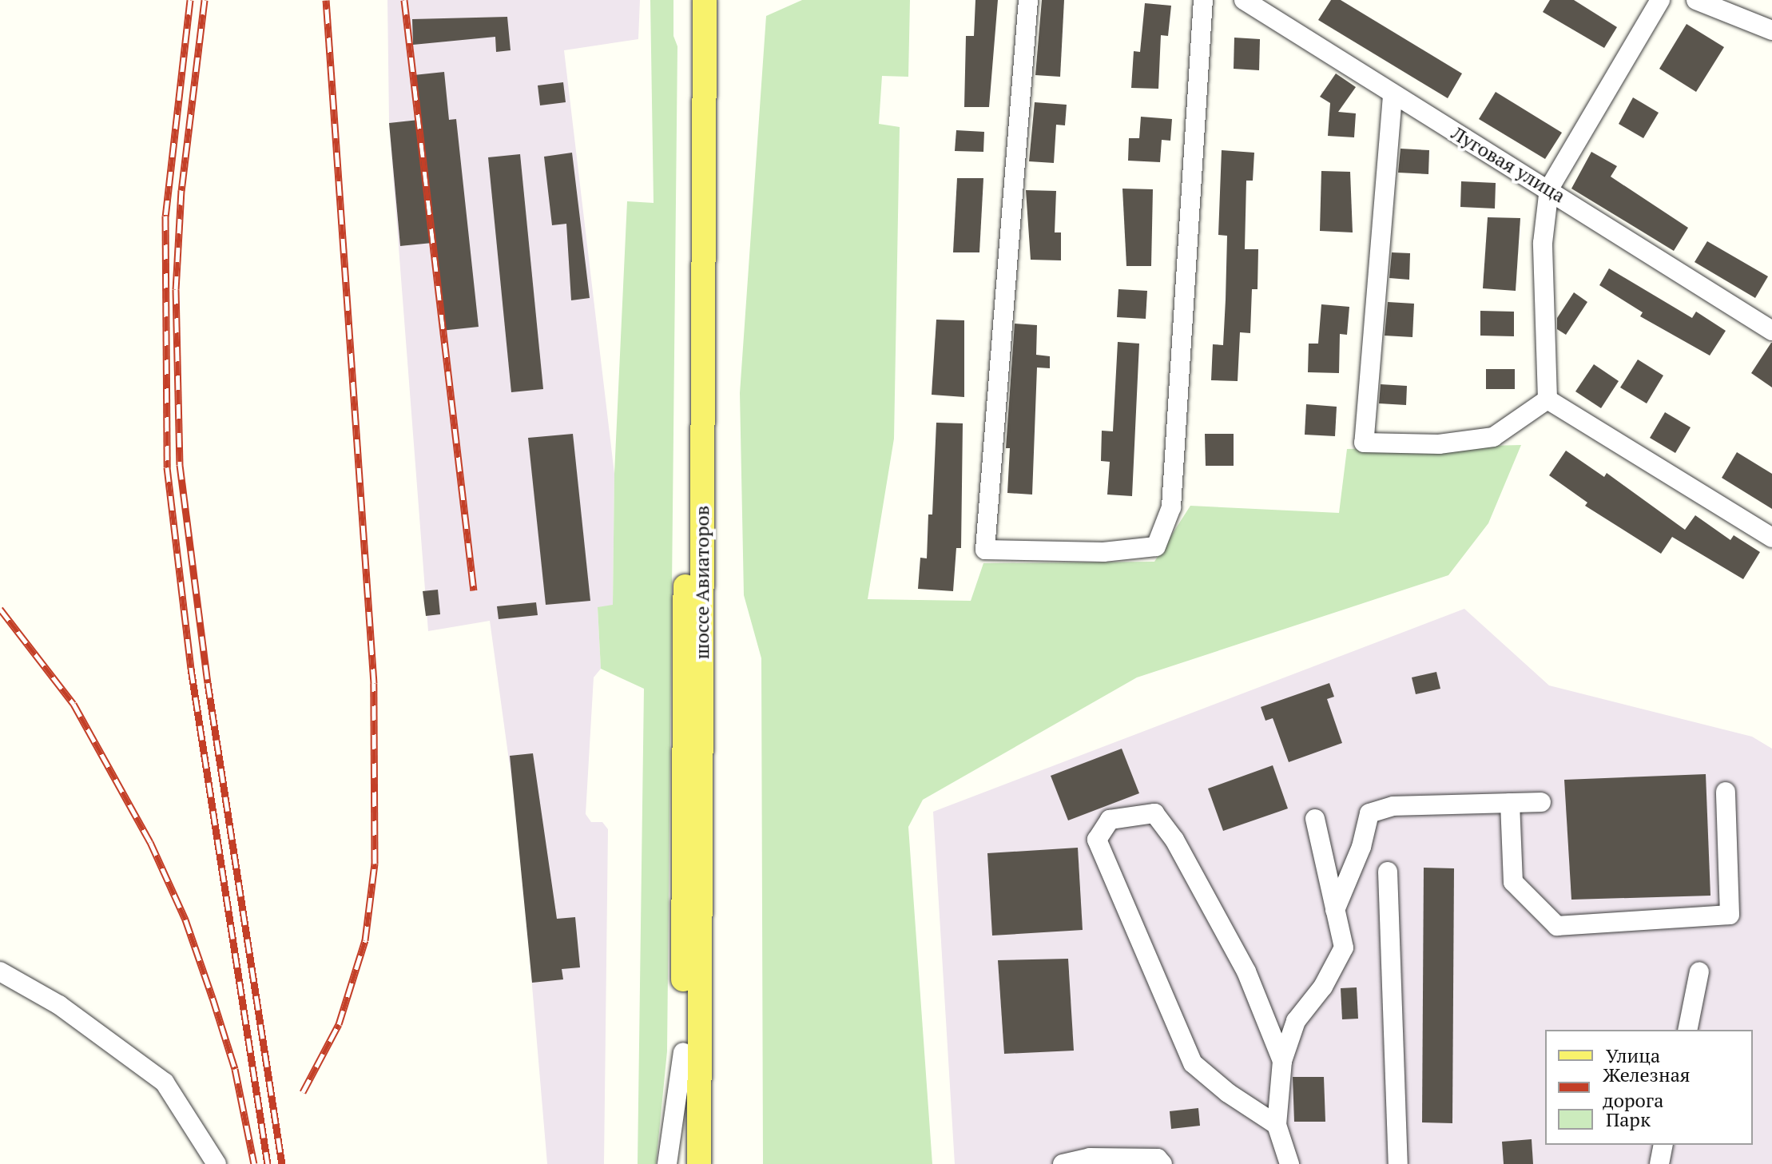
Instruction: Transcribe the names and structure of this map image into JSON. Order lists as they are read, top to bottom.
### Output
{
  "streets": {
    "main road": ["шоссе Авиаторов"],
    "street": ["Луговая улица"]
  },
  "legend": ["Улица", "Железная дорога", "Парк"]
}
